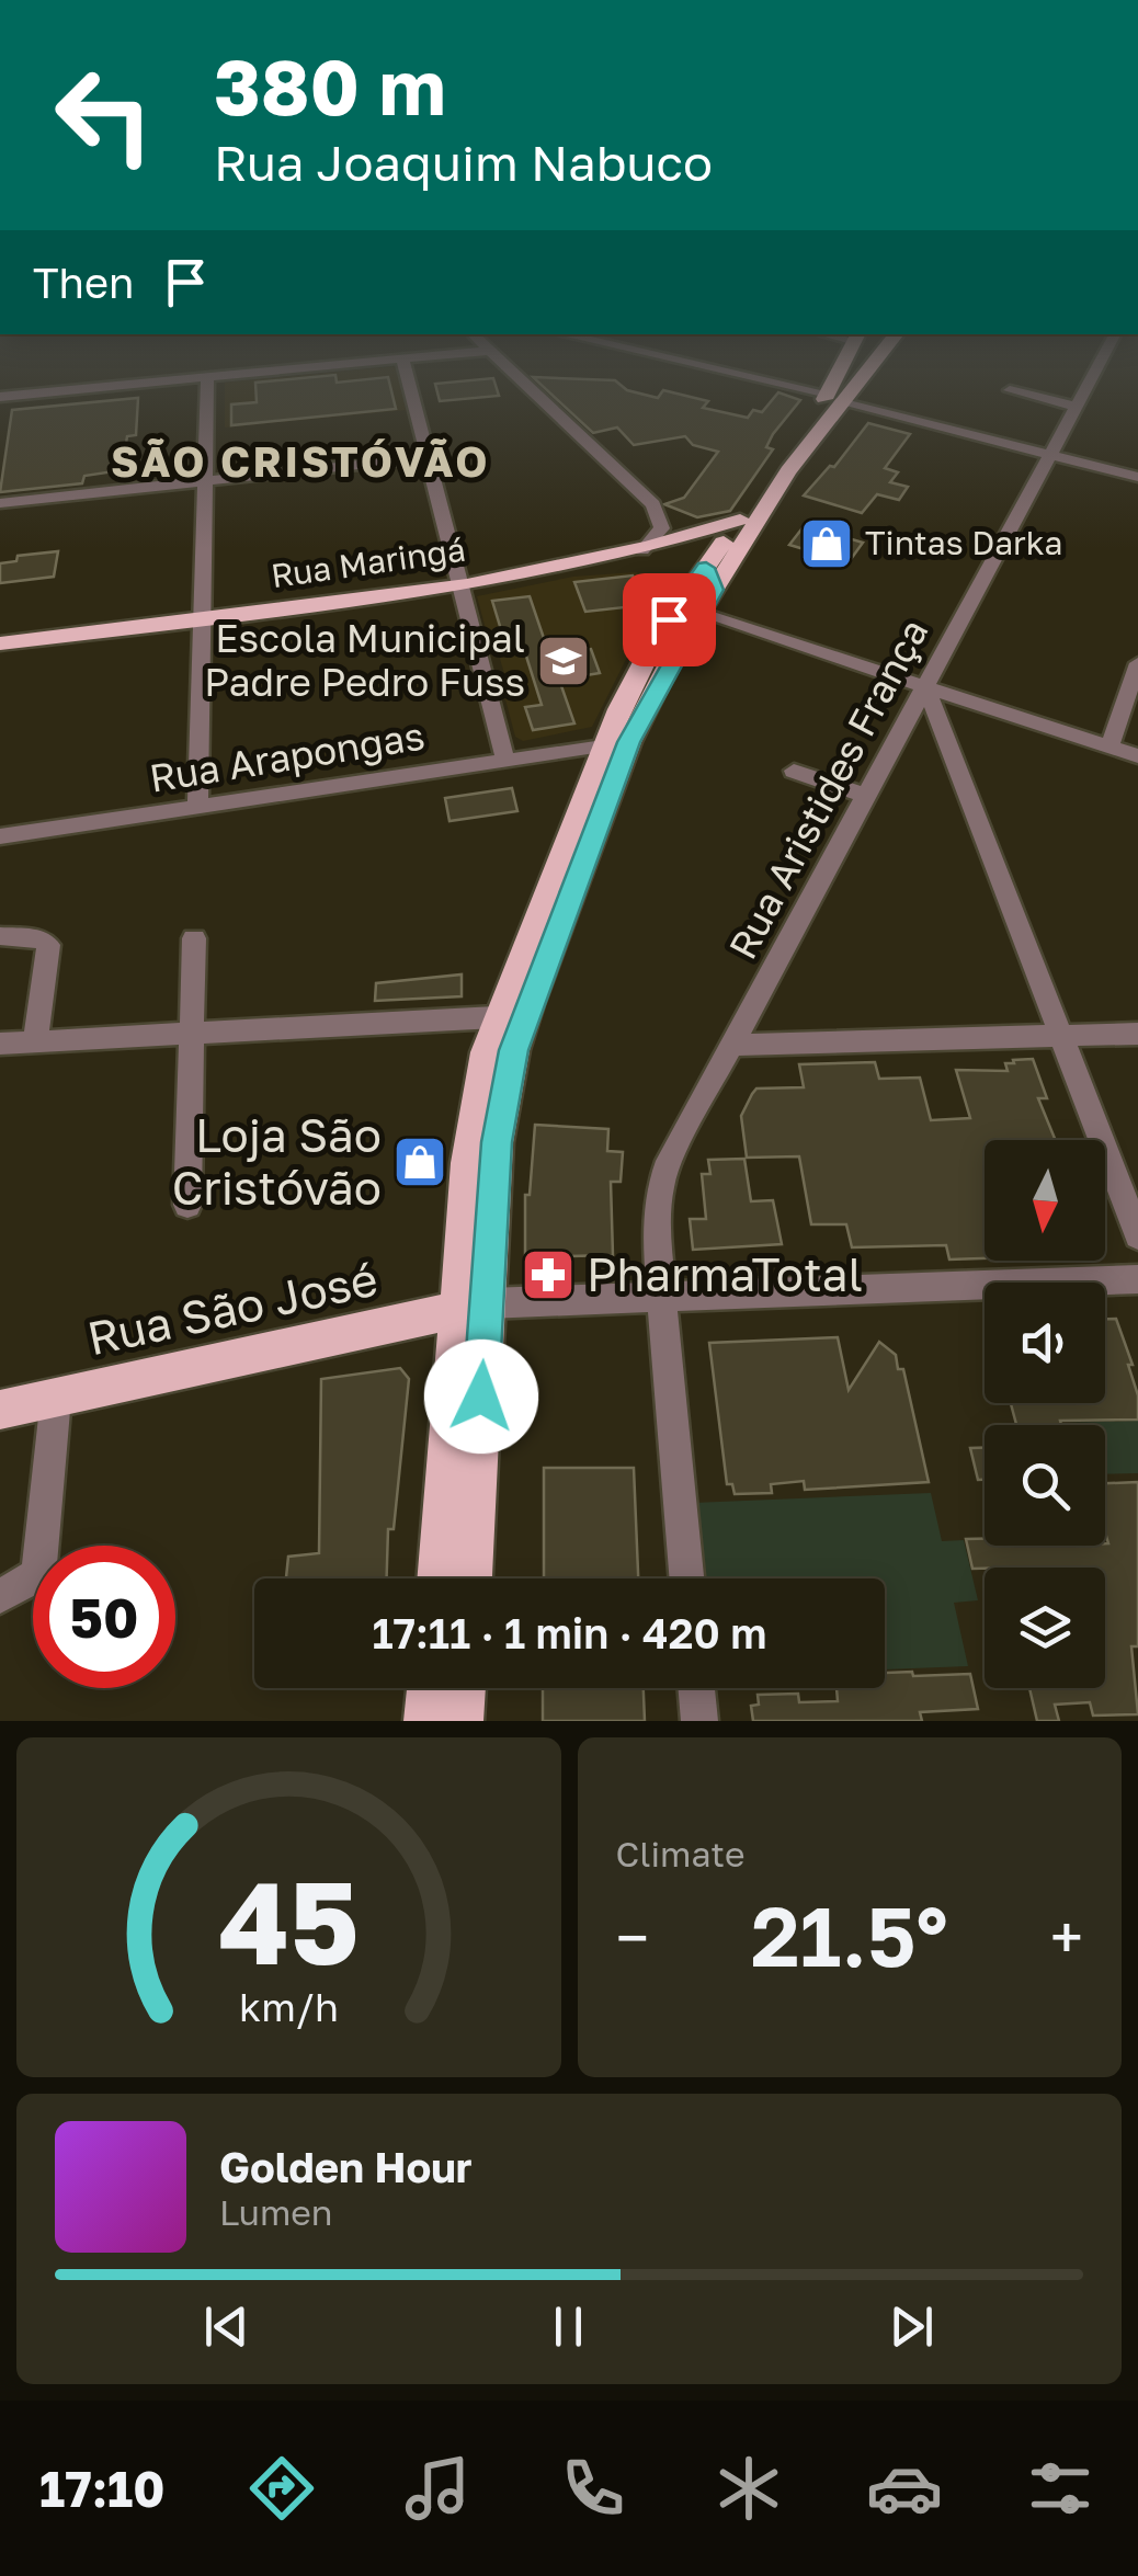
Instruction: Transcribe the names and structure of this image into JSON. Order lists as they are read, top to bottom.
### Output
{
  "streets": {
    "main road": ["Rua Maringá", "Rua São José"],
    "street": ["Rua Arapongas", "Rua Aristides França"]
  },
  "districts": ["SÃO CRISTÓVÃO"],
  "places": {
    "shop": ["Tintas Darka", "Loja São Cristóvão"],
    "school or university": ["Escola Municipal Padre Pedro Fuss"],
    "pharmacy": ["PharmaTotal"]
  },
  "north": "bottom",
  "page": {
    "turn": ["380 m", "Rua Joaquim Nabuco"],
    "then": "Then",
    "limit": "50",
    "trip": "17:11 · 1 min · 420 m",
    "tile": "Climate",
    "heat": ["−", "21.5°", "+"],
    "song": ["Golden Hour", "Lumen"],
    "tabs": "17:10",
    "gauge": ["45", "km/h"]
  }
}
